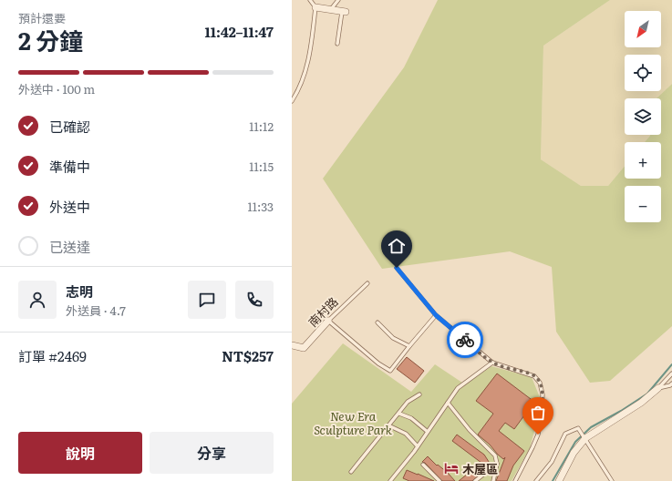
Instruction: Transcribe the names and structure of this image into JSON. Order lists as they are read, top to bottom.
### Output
{
  "streets": {
    "street": ["南村路"]
  },
  "parks": ["New Era Sculpture Park"],
  "places": {
    "hotel": ["木屋區"]
  },
  "north": "bottom left",
  "page": {
    "heading": ["2 分鐘", "預計還要", "11:42–11:47"],
    "panel": [
      "志明",
      "外送員 · 4.7",
      "訂單 #2469",
      "NT$257"
    ],
    "map_buttons": ["+", "−"],
    "bar": "外送中 · 100 m",
    "list": [
      ["已確認", "11:12"],
      ["準備中", "11:15"],
      ["外送中", "11:33"],
      "已送達"
    ],
    "buttons": ["說明", "分享"]
  }
}
